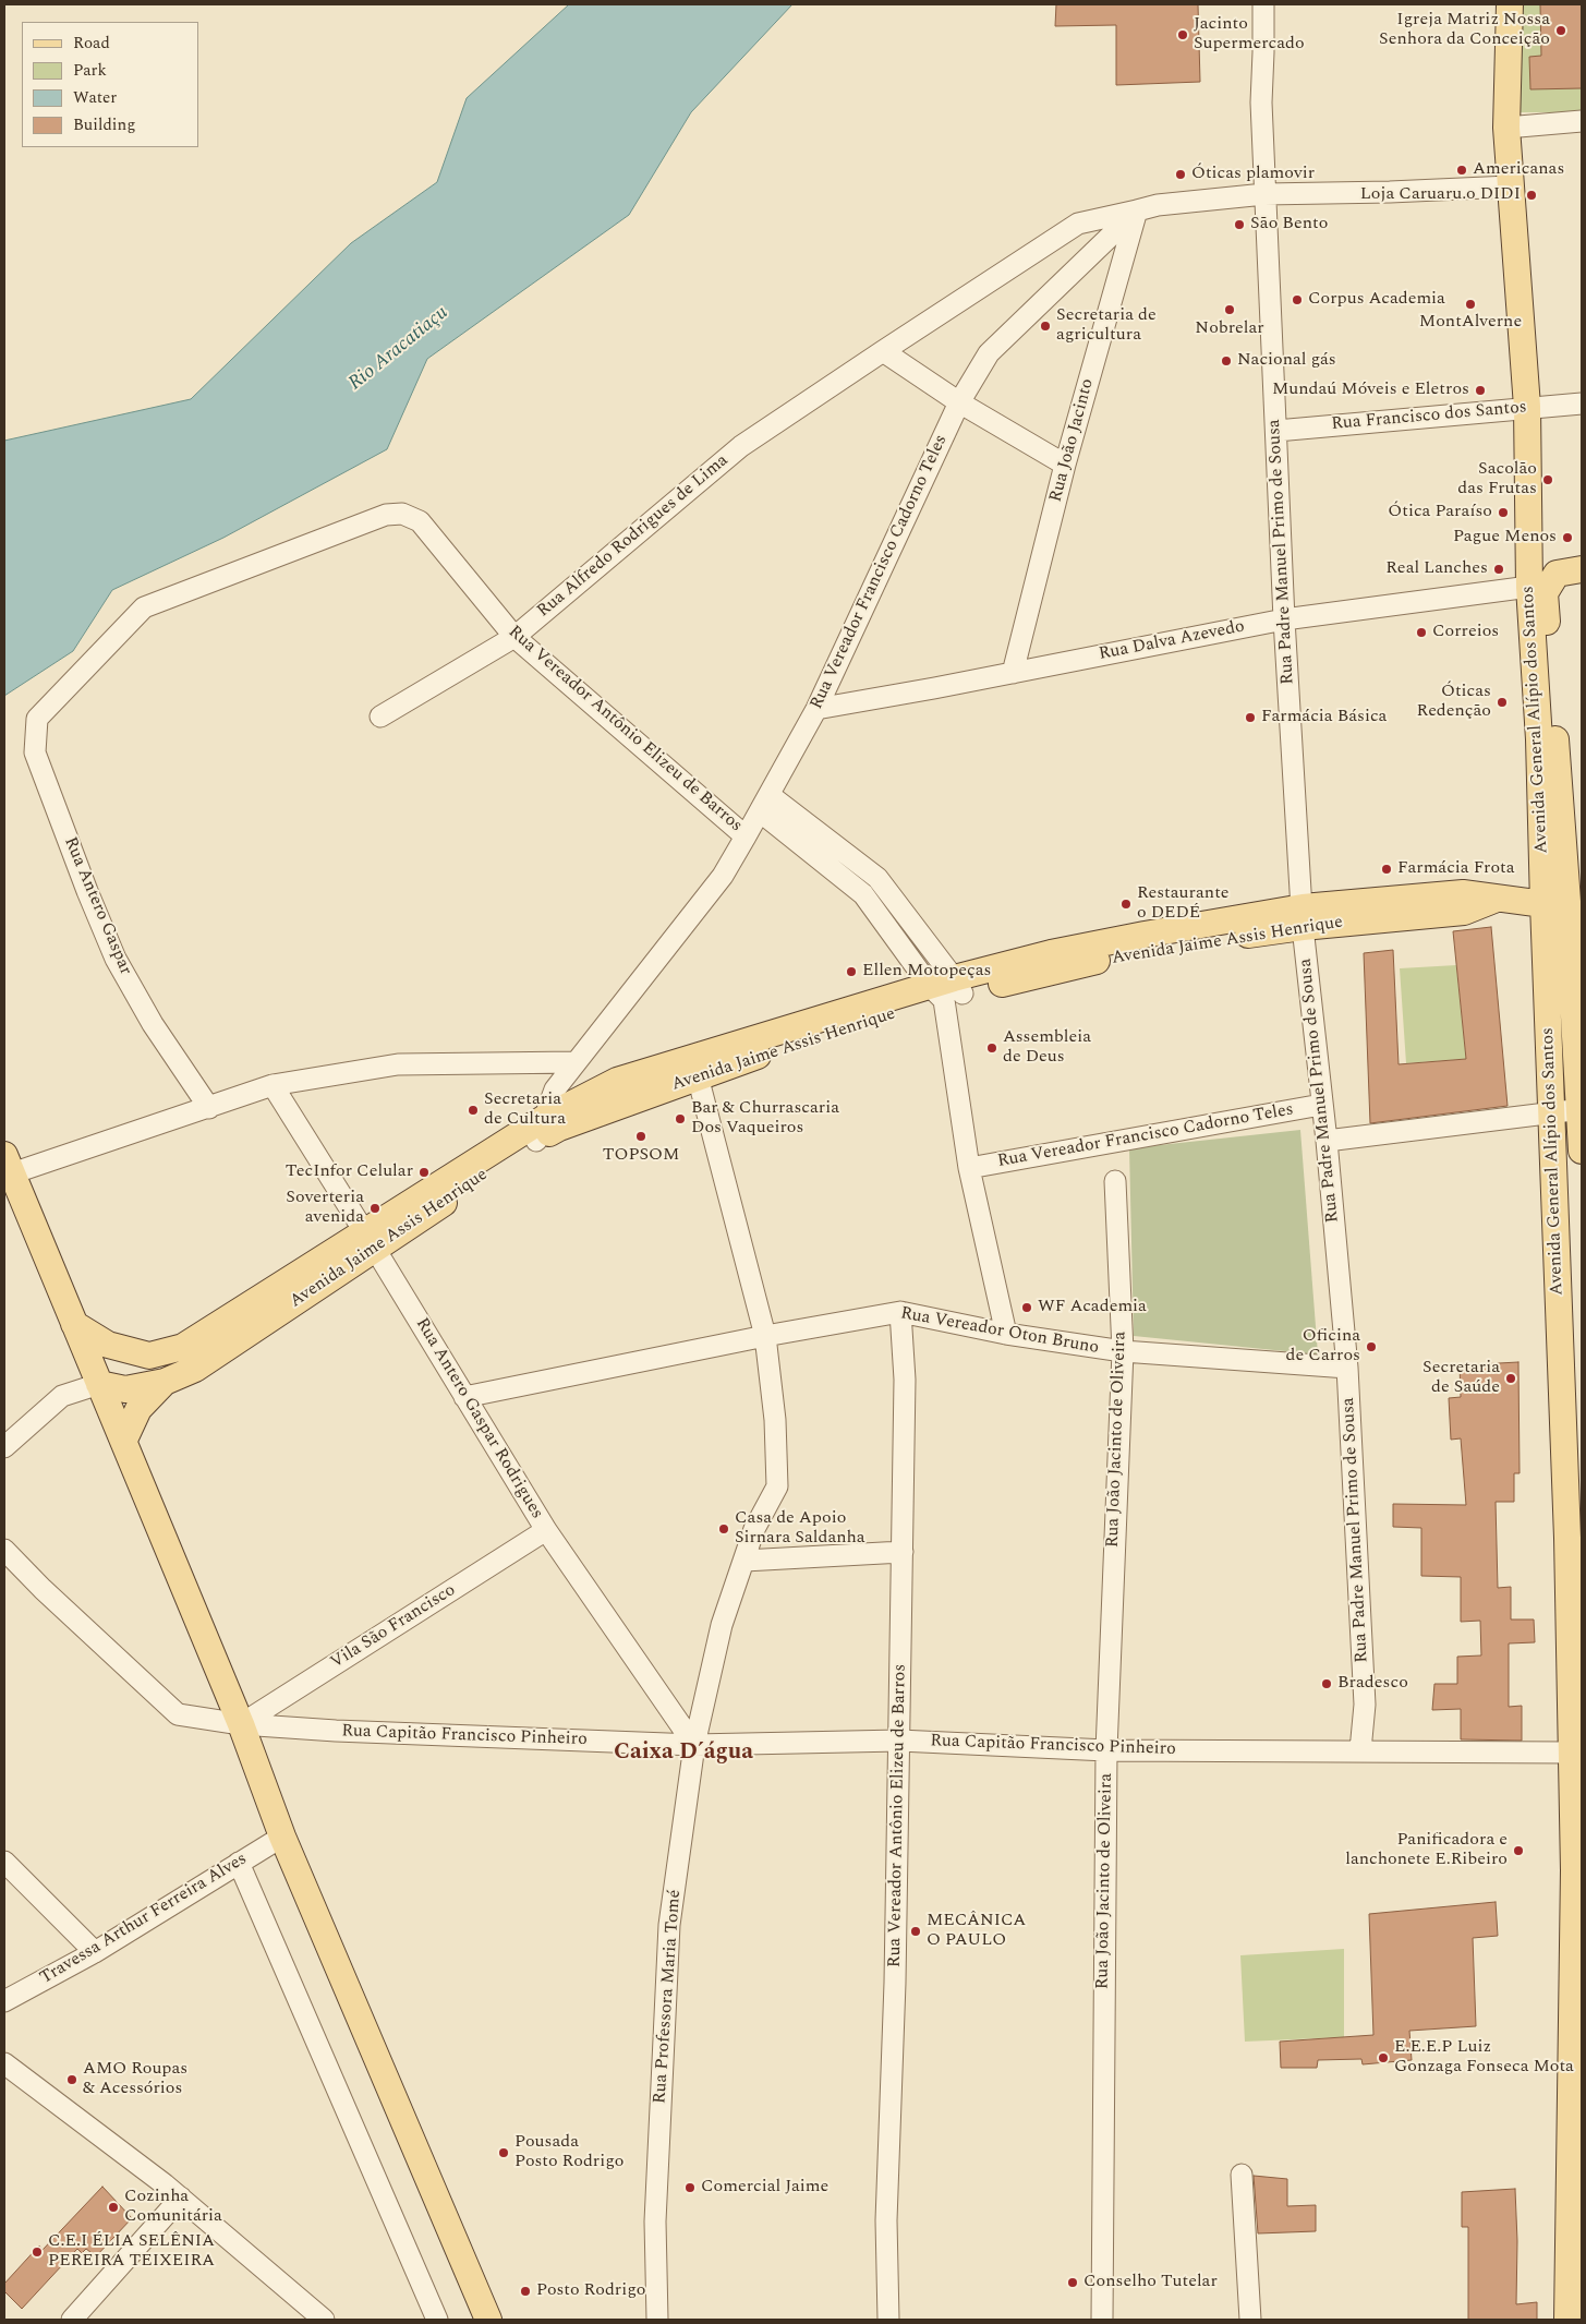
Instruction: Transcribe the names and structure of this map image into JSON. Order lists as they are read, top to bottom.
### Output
{
  "streets": {
    "main road": ["Avenida General Alípio dos Santos", "Avenida Jaime Assis Henrique"],
    "street": [
      "Rua Francisco dos Santos",
      "Rua João Jacinto",
      "Rua Alfredo Rodrigues de Lima",
      "Rua Padre Manuel Primo de Sousa",
      "Rua Vereador Francisco Cadorno Teles",
      "Rua Dalva Azevedo",
      "Rua Vereador Antônio Elizeu de Barros",
      "Rua Antero Gaspar",
      "Rua Vereador Oton Bruno",
      "Rua Antero Gaspar Rodrigues",
      "Rua João Jacinto de Oliveira",
      "Vila São Francisco",
      "Rua Capitão Francisco Pinheiro",
      "Travessa Arthur Ferreira Alves",
      "Rua Professora Maria Tomé"
    ]
  },
  "crossings": [
    ["Rua Francisco dos Santos", "Rua Padre Manuel Primo de Sousa"],
    ["Rua Francisco dos Santos", "Avenida General Alípio dos Santos"],
    ["Rua João Jacinto", "Rua Alfredo Rodrigues de Lima"],
    ["Rua João Jacinto", "Rua Vereador Francisco Cadorno Teles"],
    ["Rua João Jacinto", "Rua Dalva Azevedo"],
    ["Rua Alfredo Rodrigues de Lima", "Rua Vereador Francisco Cadorno Teles"],
    ["Rua Alfredo Rodrigues de Lima", "Rua Vereador Antônio Elizeu de Barros"],
    ["Rua Padre Manuel Primo de Sousa", "Rua Vereador Francisco Cadorno Teles"],
    ["Rua Padre Manuel Primo de Sousa", "Rua Dalva Azevedo"],
    ["Rua Padre Manuel Primo de Sousa", "Avenida Jaime Assis Henrique"],
    ["Rua Padre Manuel Primo de Sousa", "Rua Vereador Oton Bruno"],
    ["Rua Padre Manuel Primo de Sousa", "Rua Capitão Francisco Pinheiro"],
    ["Rua Vereador Francisco Cadorno Teles", "Rua Dalva Azevedo"],
    ["Rua Vereador Francisco Cadorno Teles", "Rua Vereador Antônio Elizeu de Barros"],
    ["Rua Vereador Francisco Cadorno Teles", "Avenida Jaime Assis Henrique"],
    ["Rua Dalva Azevedo", "Avenida General Alípio dos Santos"],
    ["Avenida General Alípio dos Santos", "Avenida Jaime Assis Henrique"],
    ["Avenida General Alípio dos Santos", "Rua Capitão Francisco Pinheiro"],
    ["Rua Vereador Antônio Elizeu de Barros", "Rua Antero Gaspar"],
    ["Rua Vereador Antônio Elizeu de Barros", "Rua Vereador Oton Bruno"],
    ["Rua Vereador Antônio Elizeu de Barros", "Rua Capitão Francisco Pinheiro"],
    ["Avenida Jaime Assis Henrique", "Rua Antero Gaspar Rodrigues"],
    ["Avenida Jaime Assis Henrique", "Rua Professora Maria Tomé"],
    ["Rua Vereador Oton Bruno", "Rua Antero Gaspar Rodrigues"],
    ["Rua Vereador Oton Bruno", "Rua João Jacinto de Oliveira"],
    ["Rua Vereador Oton Bruno", "Rua Professora Maria Tomé"],
    ["Rua Antero Gaspar Rodrigues", "Vila São Francisco"],
    ["Rua Antero Gaspar Rodrigues", "Rua Capitão Francisco Pinheiro"],
    ["Rua Antero Gaspar Rodrigues", "Rua Professora Maria Tomé"],
    ["Rua João Jacinto de Oliveira", "Rua Capitão Francisco Pinheiro"],
    ["Vila São Francisco", "Rua Capitão Francisco Pinheiro"],
    ["Rua Capitão Francisco Pinheiro", "Rua Professora Maria Tomé"]
  ],
  "districts": ["Caixa D´água"],
  "water": ["Rio Aracatiaçu"],
  "places": [
    "Igreja Matriz Nossa Senhora da Conceição",
    "Jacinto Supermercado",
    "Americanas",
    "Óticas plamovir",
    "Loja Caruaru.o DIDI",
    "São Bento",
    "Corpus Academia",
    "MontAlverne",
    "Nobrelar",
    "Secretaria de agricultura",
    "Nacional gás",
    "Mundaú Móveis e Eletros",
    "Sacolão das Frutas",
    "Ótica Paraíso",
    "Pague Menos",
    "Real Lanches",
    "Correios",
    "Óticas Redenção",
    "Farmácia Básica",
    "Farmácia Frota",
    "Restaurante o DEDÉ",
    "Ellen Motopeças",
    "Assembleia de Deus",
    "Secretaria de Cultura",
    "Bar & Churrascaria Dos Vaqueiros",
    "TOPSOM",
    "TecInfor Celular",
    "Soverteria avenida",
    "WF Academia",
    "Oficina de Carros",
    "Secretaria de Saúde",
    "Casa de Apoio Sirnara Saldanha",
    "Bradesco",
    "Panificadora e lanchonete E.Ribeiro",
    "MECÂNICA O PAULO",
    "E.E.E.P Luiz Gonzaga Fonseca Mota",
    "AMO Roupas & Acessórios",
    "Pousada Posto Rodrigo",
    "Comercial Jaime",
    "Cozinha Comunitária",
    "C.E.I ÉLIA SELÊNIA PEREIRA TEIXEIRA",
    "Conselho Tutelar",
    "Posto Rodrigo"
  ],
  "legend": [
    "Road",
    "Park",
    "Water",
    "Building"
  ]
}
